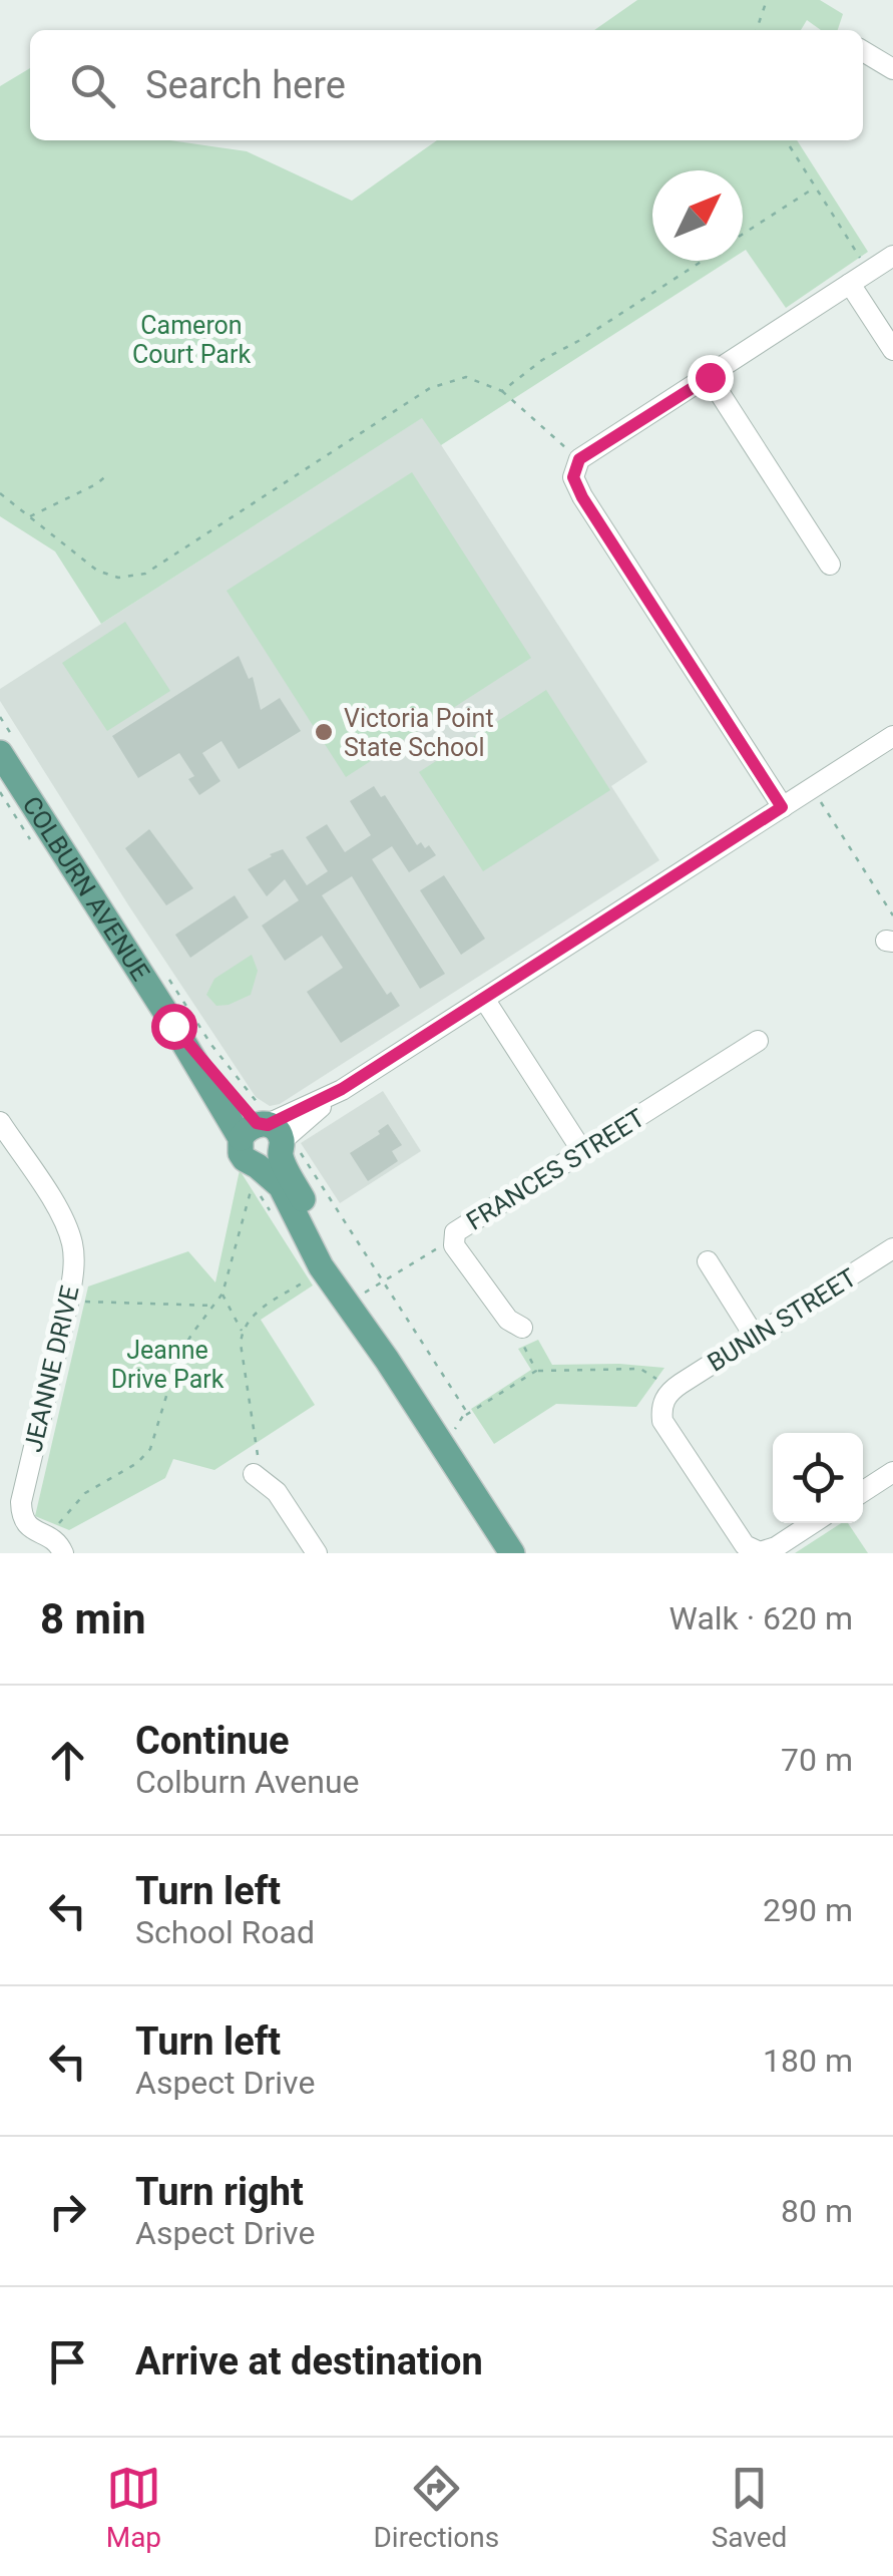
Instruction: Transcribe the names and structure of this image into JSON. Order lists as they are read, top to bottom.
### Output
{
  "streets": {
    "main road": ["COLBURN AVENUE"],
    "street": ["FRANCES STREET", "BUNIN STREET", "JEANNE DRIVE"]
  },
  "parks": ["Cameron Court Park", "Jeanne Drive Park"],
  "places": ["Victoria Point State School"],
  "north": "top right",
  "page": {
    "search": "Search here",
    "heading": ["8 min", "Walk · 620 m"],
    "list": [
      ["Continue", "Colburn Avenue", "70 m"],
      ["Turn left", "School Road", "290 m"],
      ["Turn left", "Aspect Drive", "180 m"],
      ["Turn right", "Aspect Drive", "80 m"],
      "Arrive at destination"
    ],
    "nav": ["Map", "Directions", "Saved"]
  }
}
